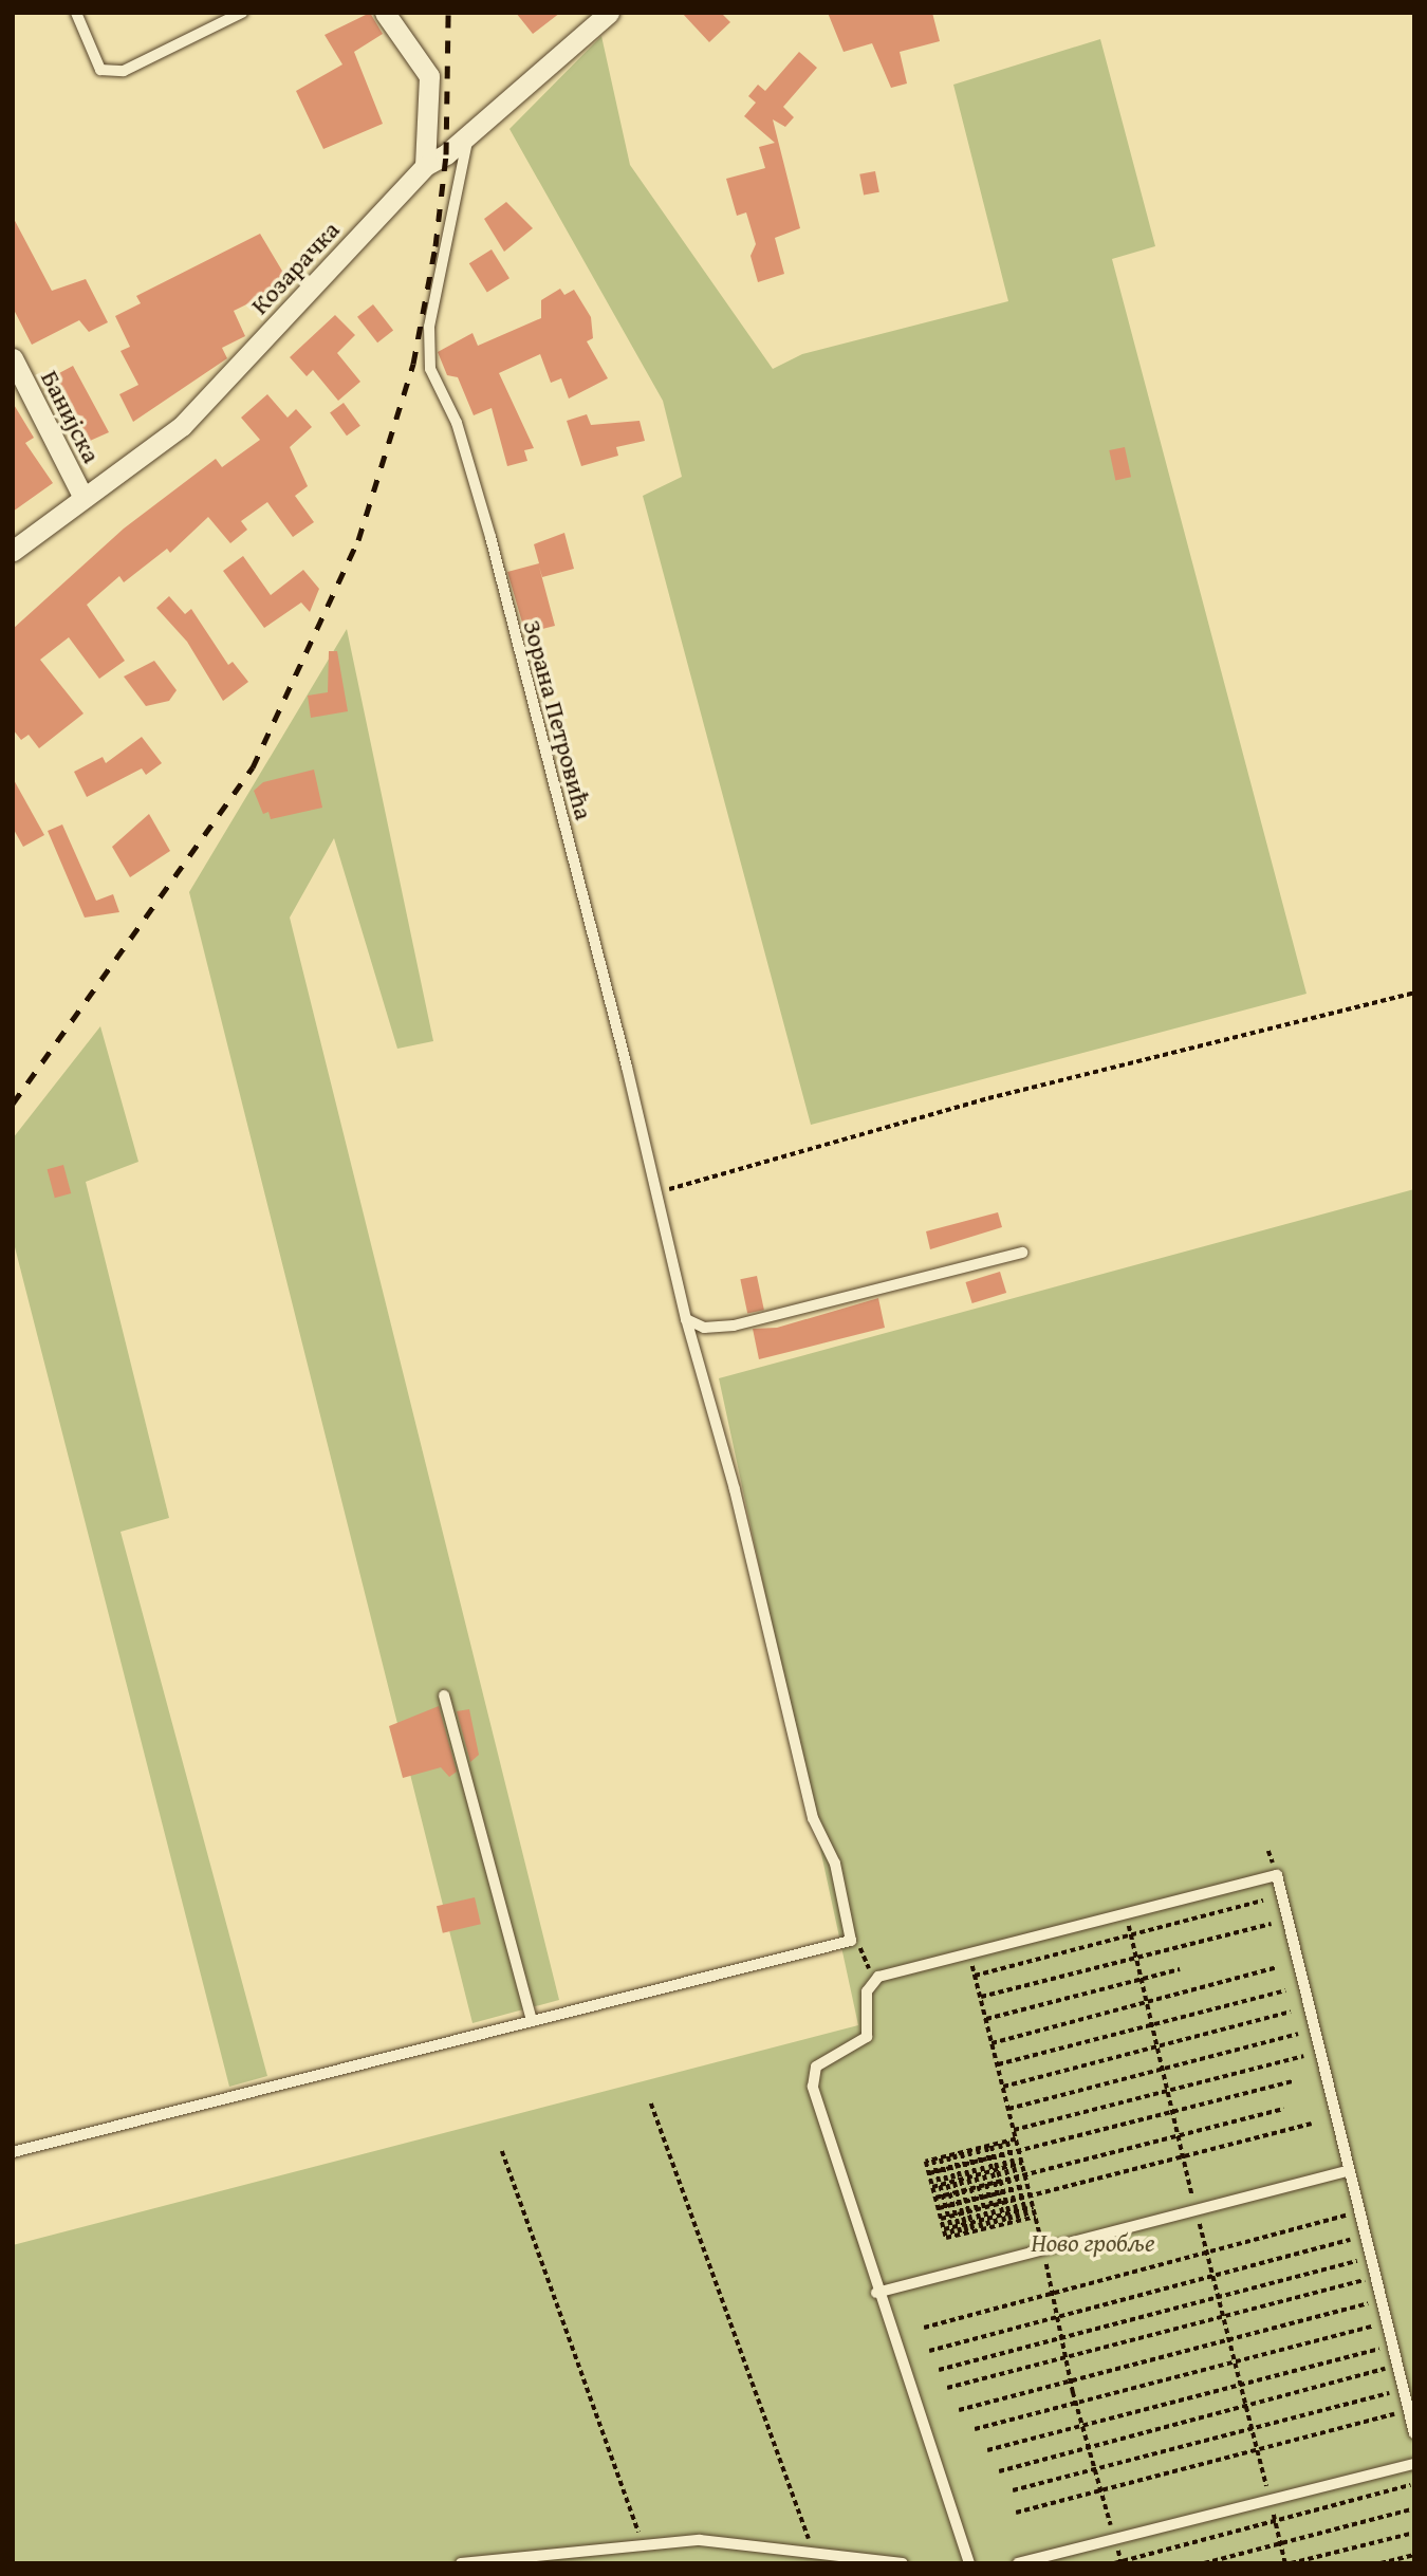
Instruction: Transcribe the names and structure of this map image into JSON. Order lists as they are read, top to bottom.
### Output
{
  "streets": {
    "street": ["Козарачка", "Банијска"],
    "lane": ["Зорана Петровића"]
  },
  "crossings": [
    ["Козарачка", "Банијска"],
    ["Козарачка", "Зорана Петровића"]
  ],
  "parks": ["Ново гробље"]
}
